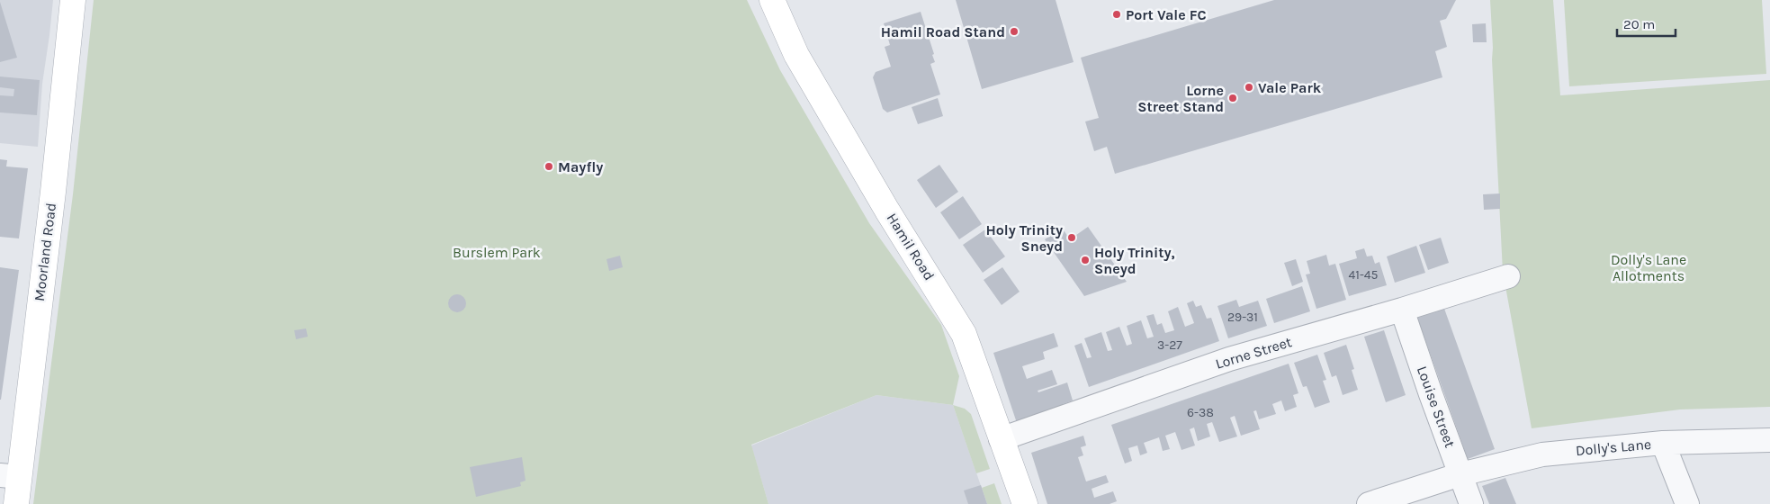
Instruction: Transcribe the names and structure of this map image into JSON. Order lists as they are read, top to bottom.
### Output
{
  "streets": {
    "street": [
      "Hamil Road",
      "Moorland Road",
      "Lorne Street",
      "Louise Street",
      "Dolly's Lane"
    ]
  },
  "crossings": [
    ["Hamil Road", "Lorne Street"],
    ["Lorne Street", "Louise Street"],
    ["Louise Street", "Dolly's Lane"]
  ],
  "parks": ["Burslem Park", "Dolly's Lane Allotments"],
  "places": [
    "Port Vale FC",
    "Hamil Road Stand",
    "Vale Park",
    "Lorne Street Stand",
    "Mayfly",
    "Holy Trinity Sneyd",
    "Holy Trinity, Sneyd"
  ],
  "house_numbers": [
    "41-45",
    "29-31",
    "3-27",
    "6-38"
  ],
  "scale_bar": "20 m"
}
